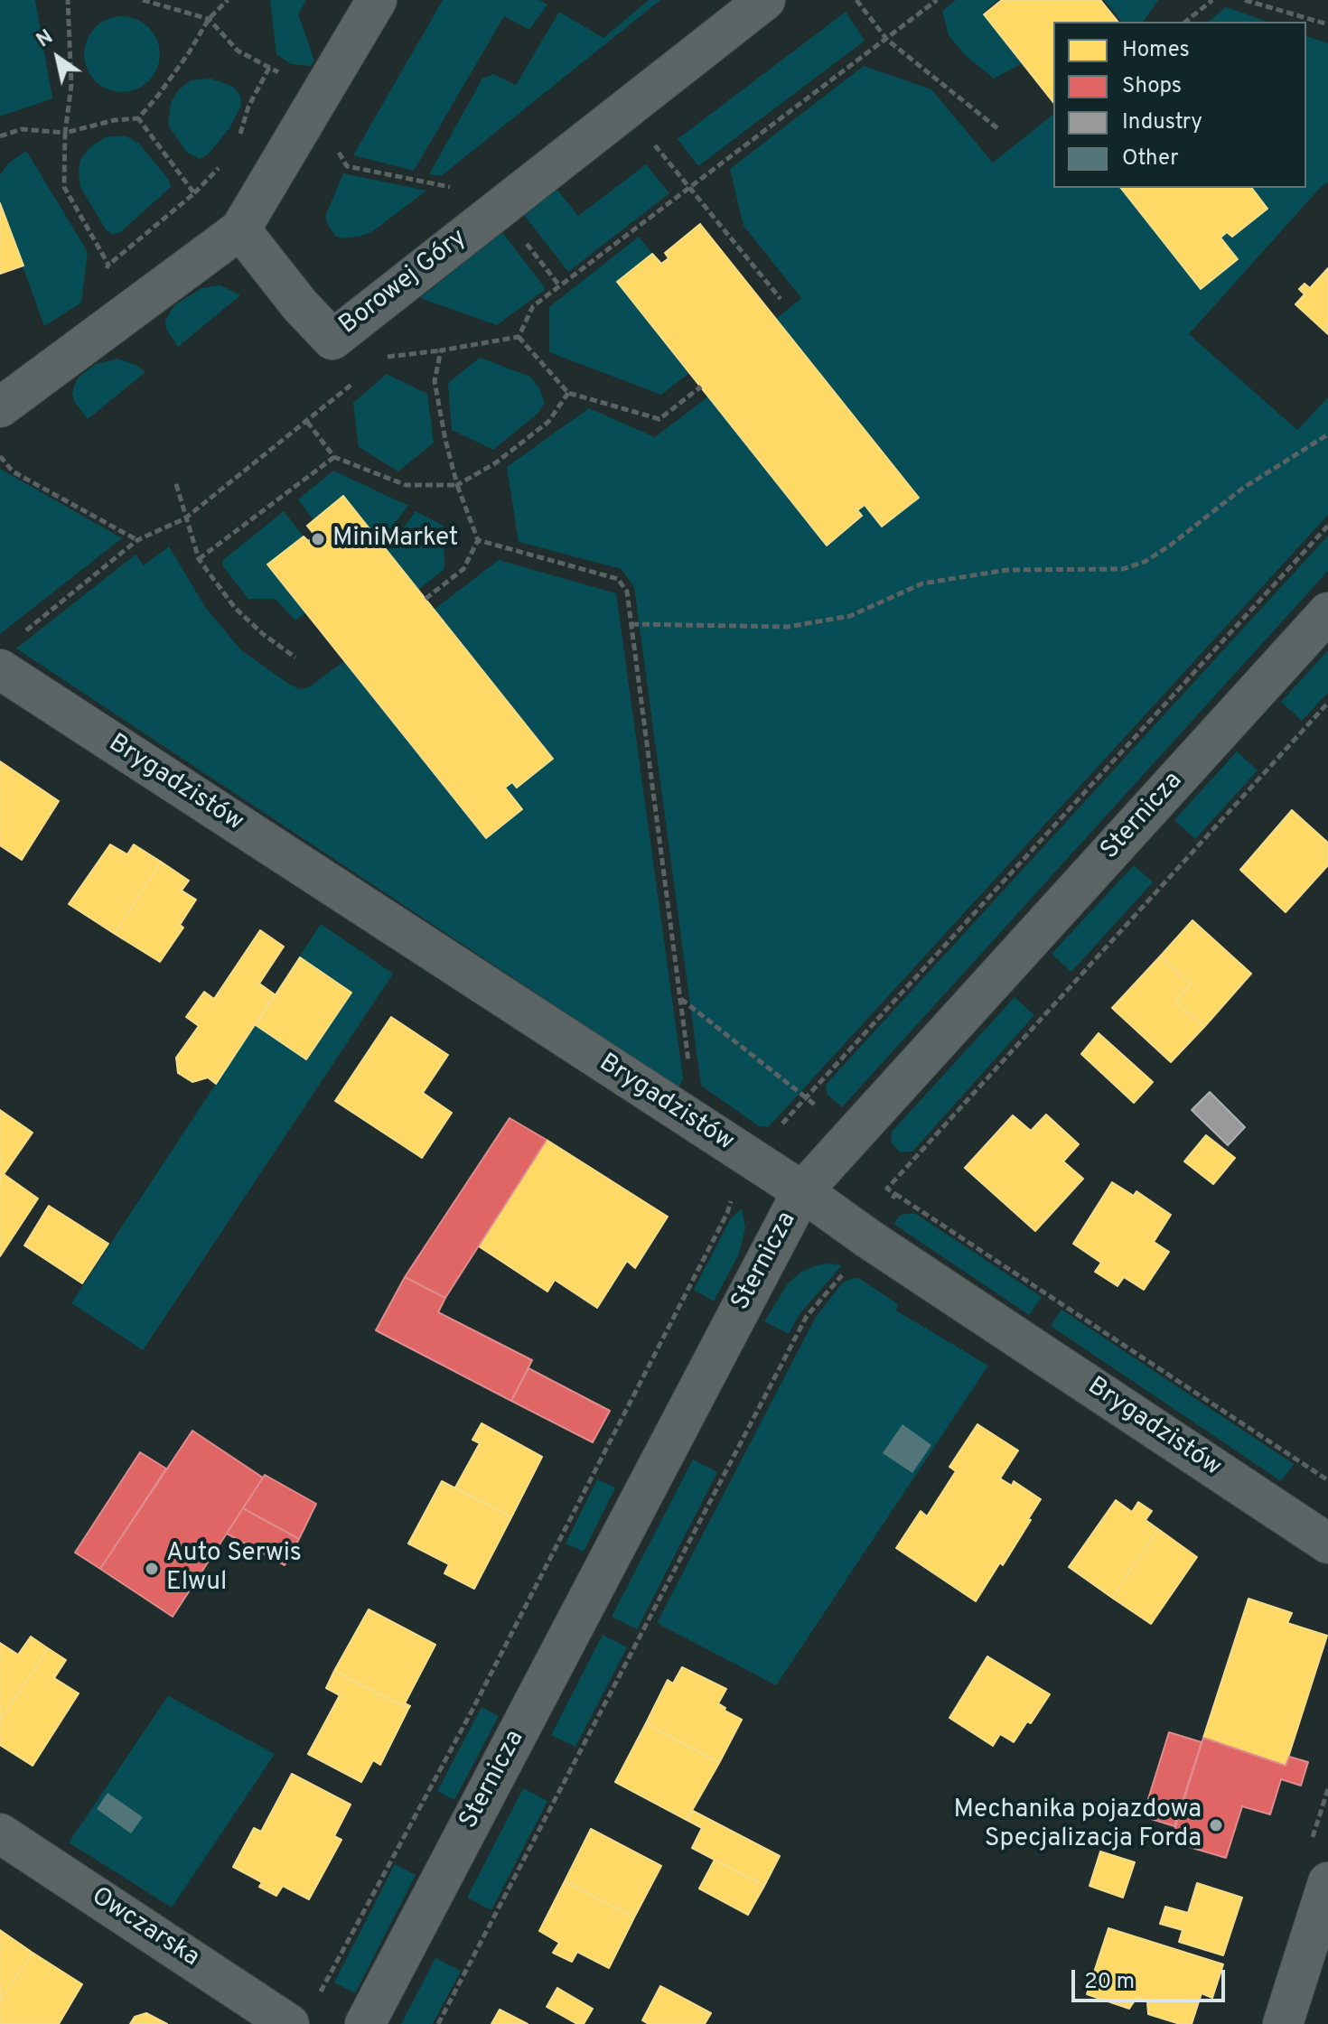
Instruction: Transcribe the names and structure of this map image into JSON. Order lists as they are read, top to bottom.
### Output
{
  "streets": {
    "street": [
      "Borowej Góry",
      "Brygadzistów",
      "Sternicza",
      "Owczarska"
    ]
  },
  "crossings": [
    ["Brygadzistów", "Sternicza"]
  ],
  "places": ["MiniMarket", "Auto Serwis Elwul", "Mechanika pojazdowa Specjalizacja Forda"],
  "legend": [
    "Homes",
    "Shops",
    "Industry",
    "Other"
  ],
  "scale_bar": "20 m",
  "north": "top left"
}
